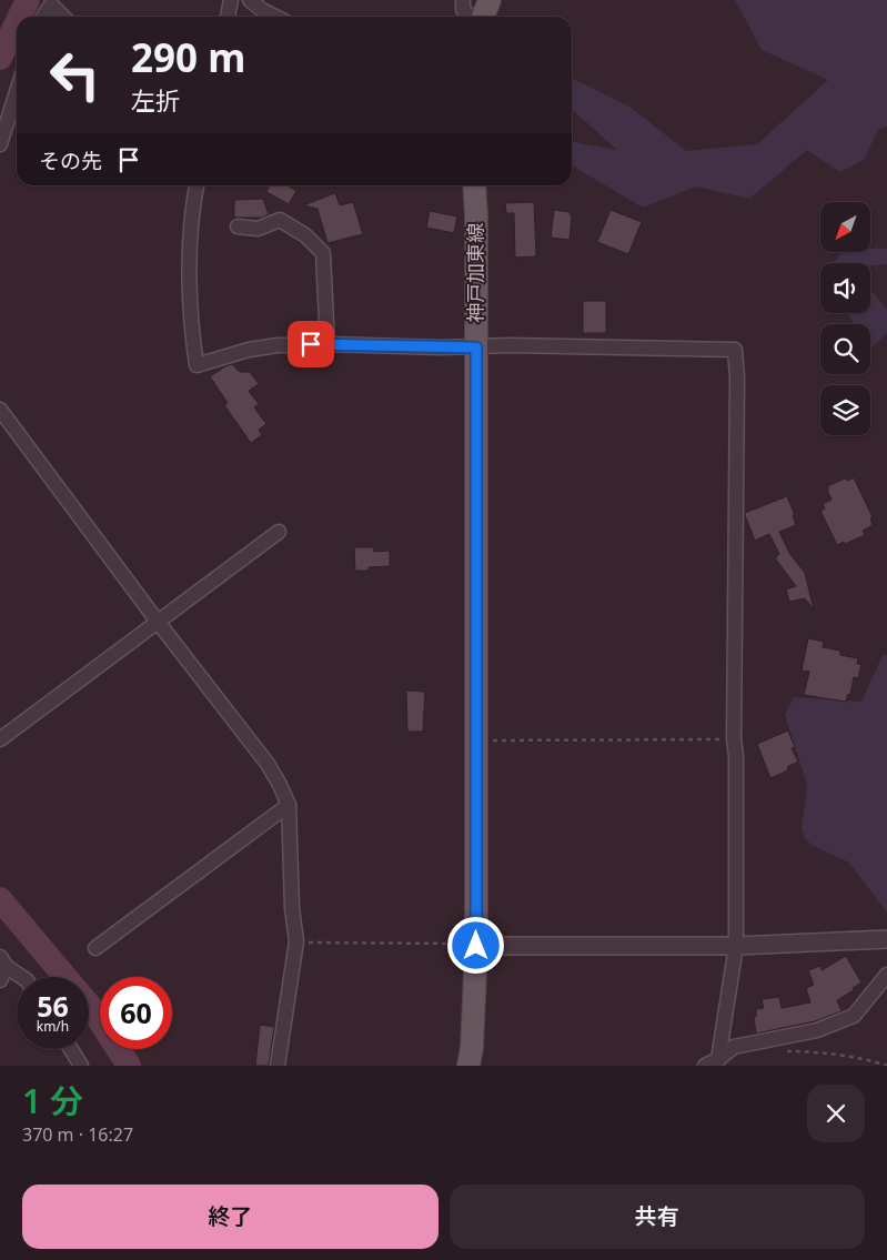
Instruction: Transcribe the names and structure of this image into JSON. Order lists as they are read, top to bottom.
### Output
{
  "streets": {
    "main road": ["神戸加東線"]
  },
  "north": "bottom left",
  "page": {
    "turn": ["290 m", "左折"],
    "then": "その先",
    "speed": "56 km/h",
    "limit": "60",
    "heading": ["1 分", "370 m · 16:27"],
    "buttons": ["終了", "共有"]
  }
}
